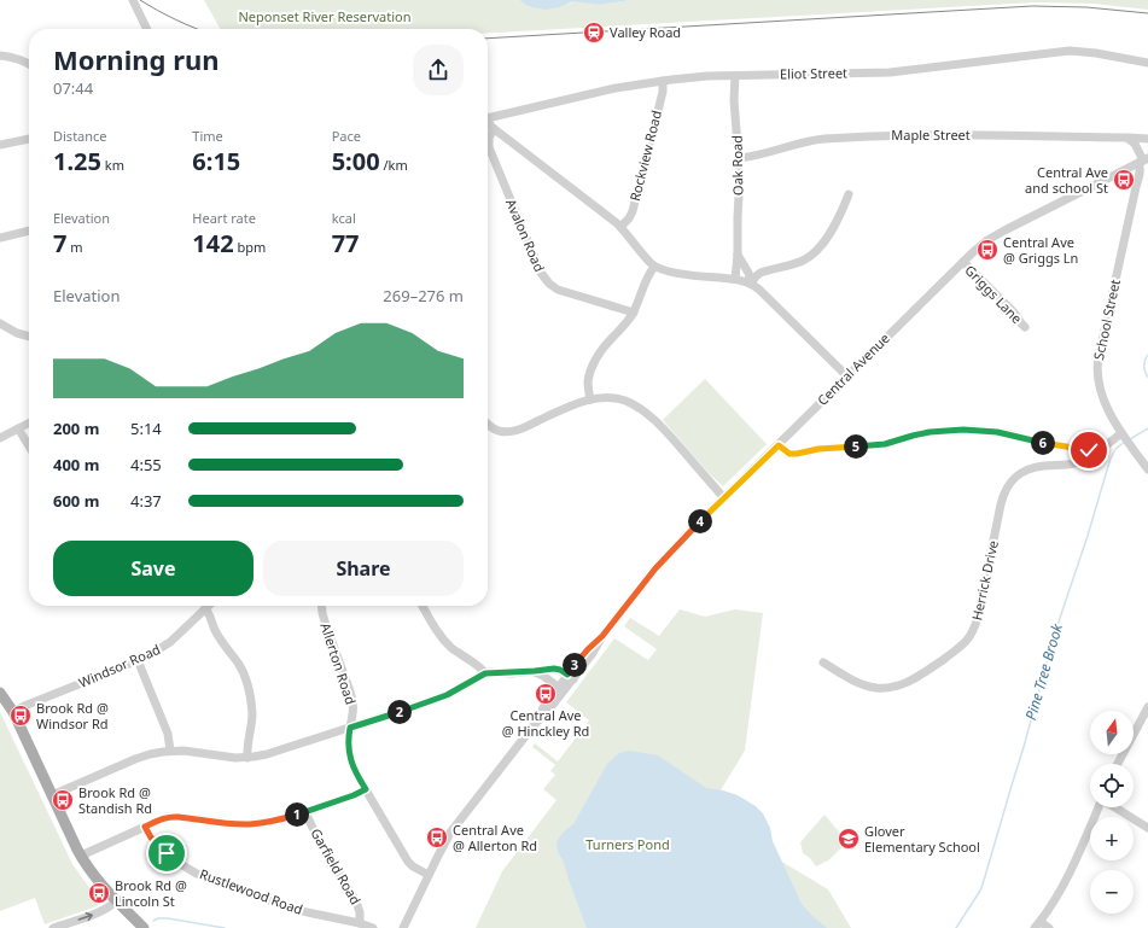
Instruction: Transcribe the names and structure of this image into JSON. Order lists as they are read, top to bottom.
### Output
{
  "streets": {
    "street": [
      "Eliot Street",
      "Maple Street",
      "Rockview Road",
      "Oak Road",
      "Avalon Road",
      "Griggs Lane",
      "School Street",
      "Central Avenue",
      "Herrick Drive",
      "Allerton Road",
      "Windsor Road",
      "Garfield Road",
      "Rustlewood Road"
    ]
  },
  "crossings": [
    ["Eliot Street", "Rockview Road"],
    ["Eliot Street", "Oak Road"],
    ["Maple Street", "Oak Road"],
    ["Griggs Lane", "Central Avenue"],
    ["School Street", "Central Avenue"],
    ["School Street", "Herrick Drive"],
    ["Central Avenue", "Allerton Road"],
    ["Garfield Road", "Rustlewood Road"]
  ],
  "water": ["Pine Tree Brook"],
  "parks": ["Neponset River Reservation", "Turners Pond"],
  "places": {
    "station": ["Valley Road"],
    "bus stop": [
      "Central Ave and school St",
      "Central Ave @ Griggs Ln",
      "Central Ave @ Hinckley Rd",
      "Brook Rd @ Windsor Rd",
      "Brook Rd @ Standish Rd",
      "Central Ave @ Allerton Rd",
      "Brook Rd @ Lincoln St"
    ],
    "school or university": ["Glover Elementary School"]
  },
  "north": "top",
  "page": {
    "heading": ["Morning run", "07:44"],
    "stats": [
      ["Distance", "1.25 km"],
      ["Time", "6:15"],
      ["Pace", "5:00 /km"],
      ["Elevation", "7 m"],
      ["Heart rate", "142 bpm"],
      ["kcal", "77"]
    ],
    "chart": ["Elevation", "269–276 m"],
    "list": [
      {
        "name": "200 m",
        "note": "5:14"
      },
      {
        "name": "400 m",
        "note": "4:55"
      },
      {
        "name": "600 m",
        "note": "4:37"
      }
    ],
    "pins": [
      "6",
      "5",
      "4",
      "3",
      "2",
      "1"
    ],
    "buttons": ["Save", "Share"],
    "map_buttons": ["+", "−"]
  }
}
